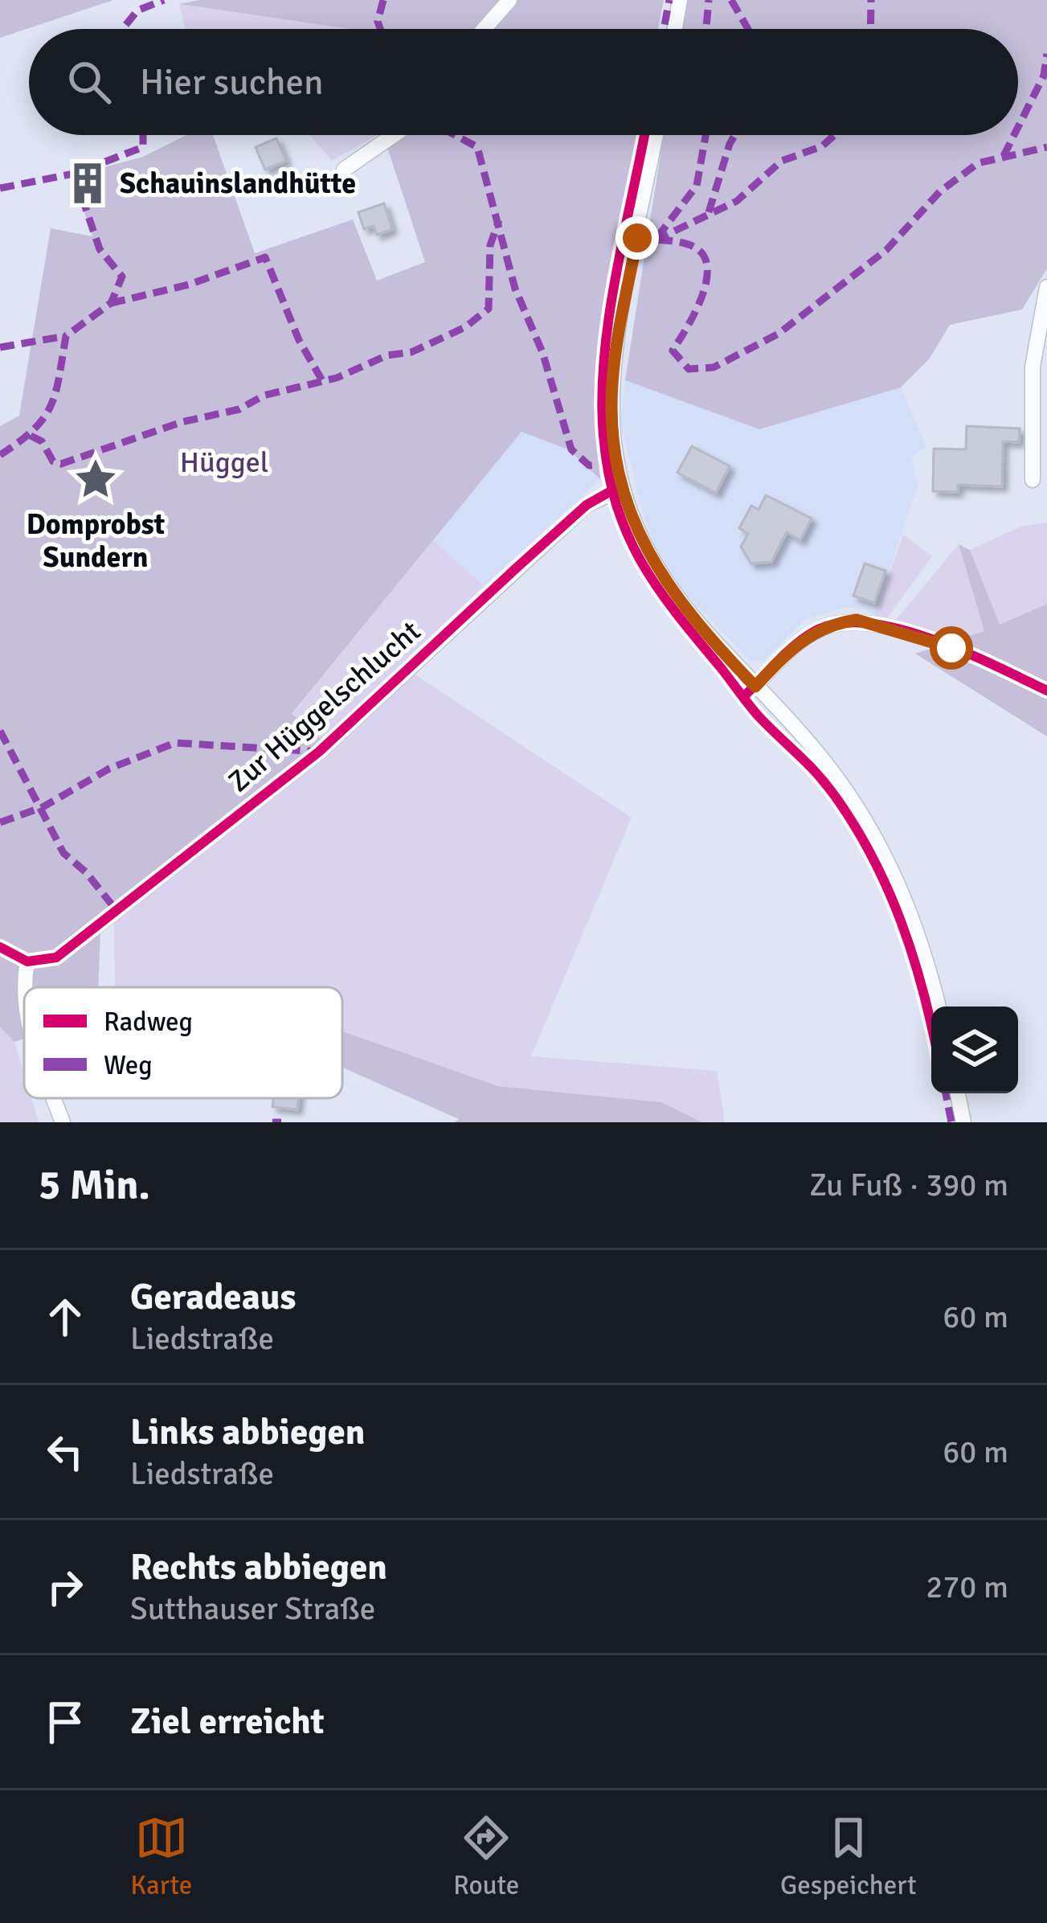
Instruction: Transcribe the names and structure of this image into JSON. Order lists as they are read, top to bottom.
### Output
{
  "streets": {
    "street": ["Zur Hüggelschlucht"]
  },
  "parks": ["Hüggel"],
  "places": {
    "building": ["Schauinslandhütte"],
    "place": ["Domprobst Sundern"]
  },
  "legend": ["Radweg", "Weg"],
  "page": {
    "search": "Hier suchen",
    "heading": ["5 Min.", "Zu Fuß · 390 m"],
    "list": [
      ["Geradeaus", "Liedstraße", "60 m"],
      ["Links abbiegen", "Liedstraße", "60 m"],
      ["Rechts abbiegen", "Sutthauser Straße", "270 m"],
      "Ziel erreicht"
    ],
    "nav": ["Karte", "Route", "Gespeichert"]
  }
}
